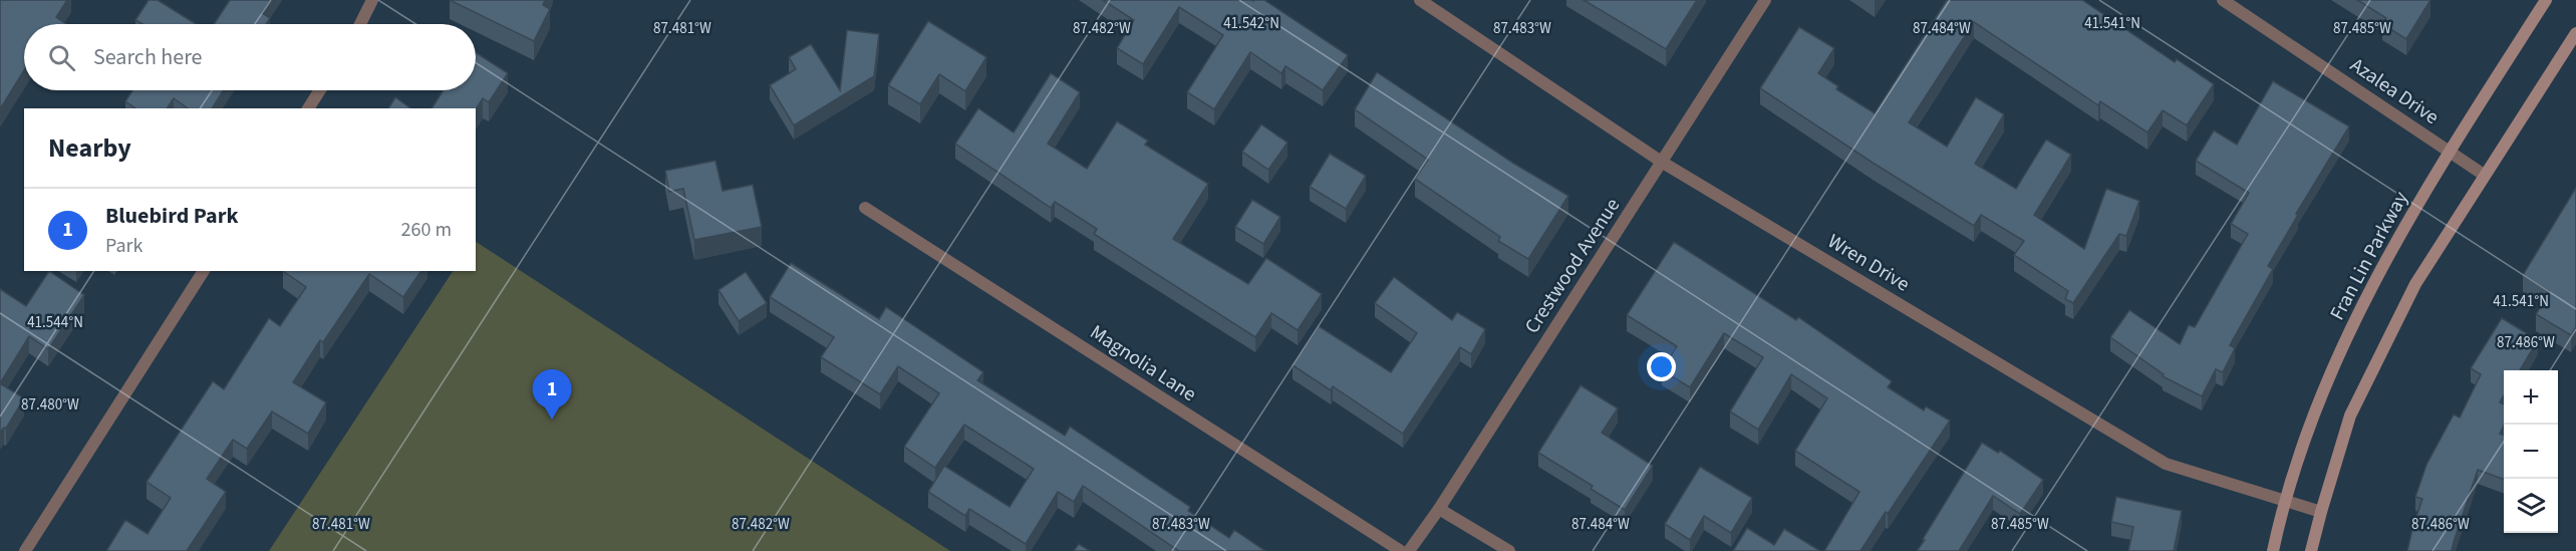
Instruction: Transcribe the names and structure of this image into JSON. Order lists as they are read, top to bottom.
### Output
{
  "streets": {
    "street": [
      "Azalea Drive",
      "Fran Lin Parkway",
      "Wren Drive",
      "Crestwood Avenue",
      "Magnolia Lane"
    ]
  },
  "crossings": [
    ["Azalea Drive", "Fran Lin Parkway"],
    ["Fran Lin Parkway", "Wren Drive"],
    ["Wren Drive", "Crestwood Avenue"]
  ],
  "page": {
    "search": "Search here",
    "heading": "Nearby",
    "list": [
      {
        "mark": "1",
        "name": "Bluebird Park",
        "note": "Park",
        "value": "260 m"
      }
    ],
    "pins": "1",
    "map_buttons": ["+", "−"]
  },
  "coordinates": [
    "41.542°N",
    "41.541°N",
    "87.481°W",
    "87.482°W",
    "87.483°W",
    "87.484°W",
    "87.485°W",
    "41.544°N",
    "87.486°W",
    "87.480°W"
  ]
}
